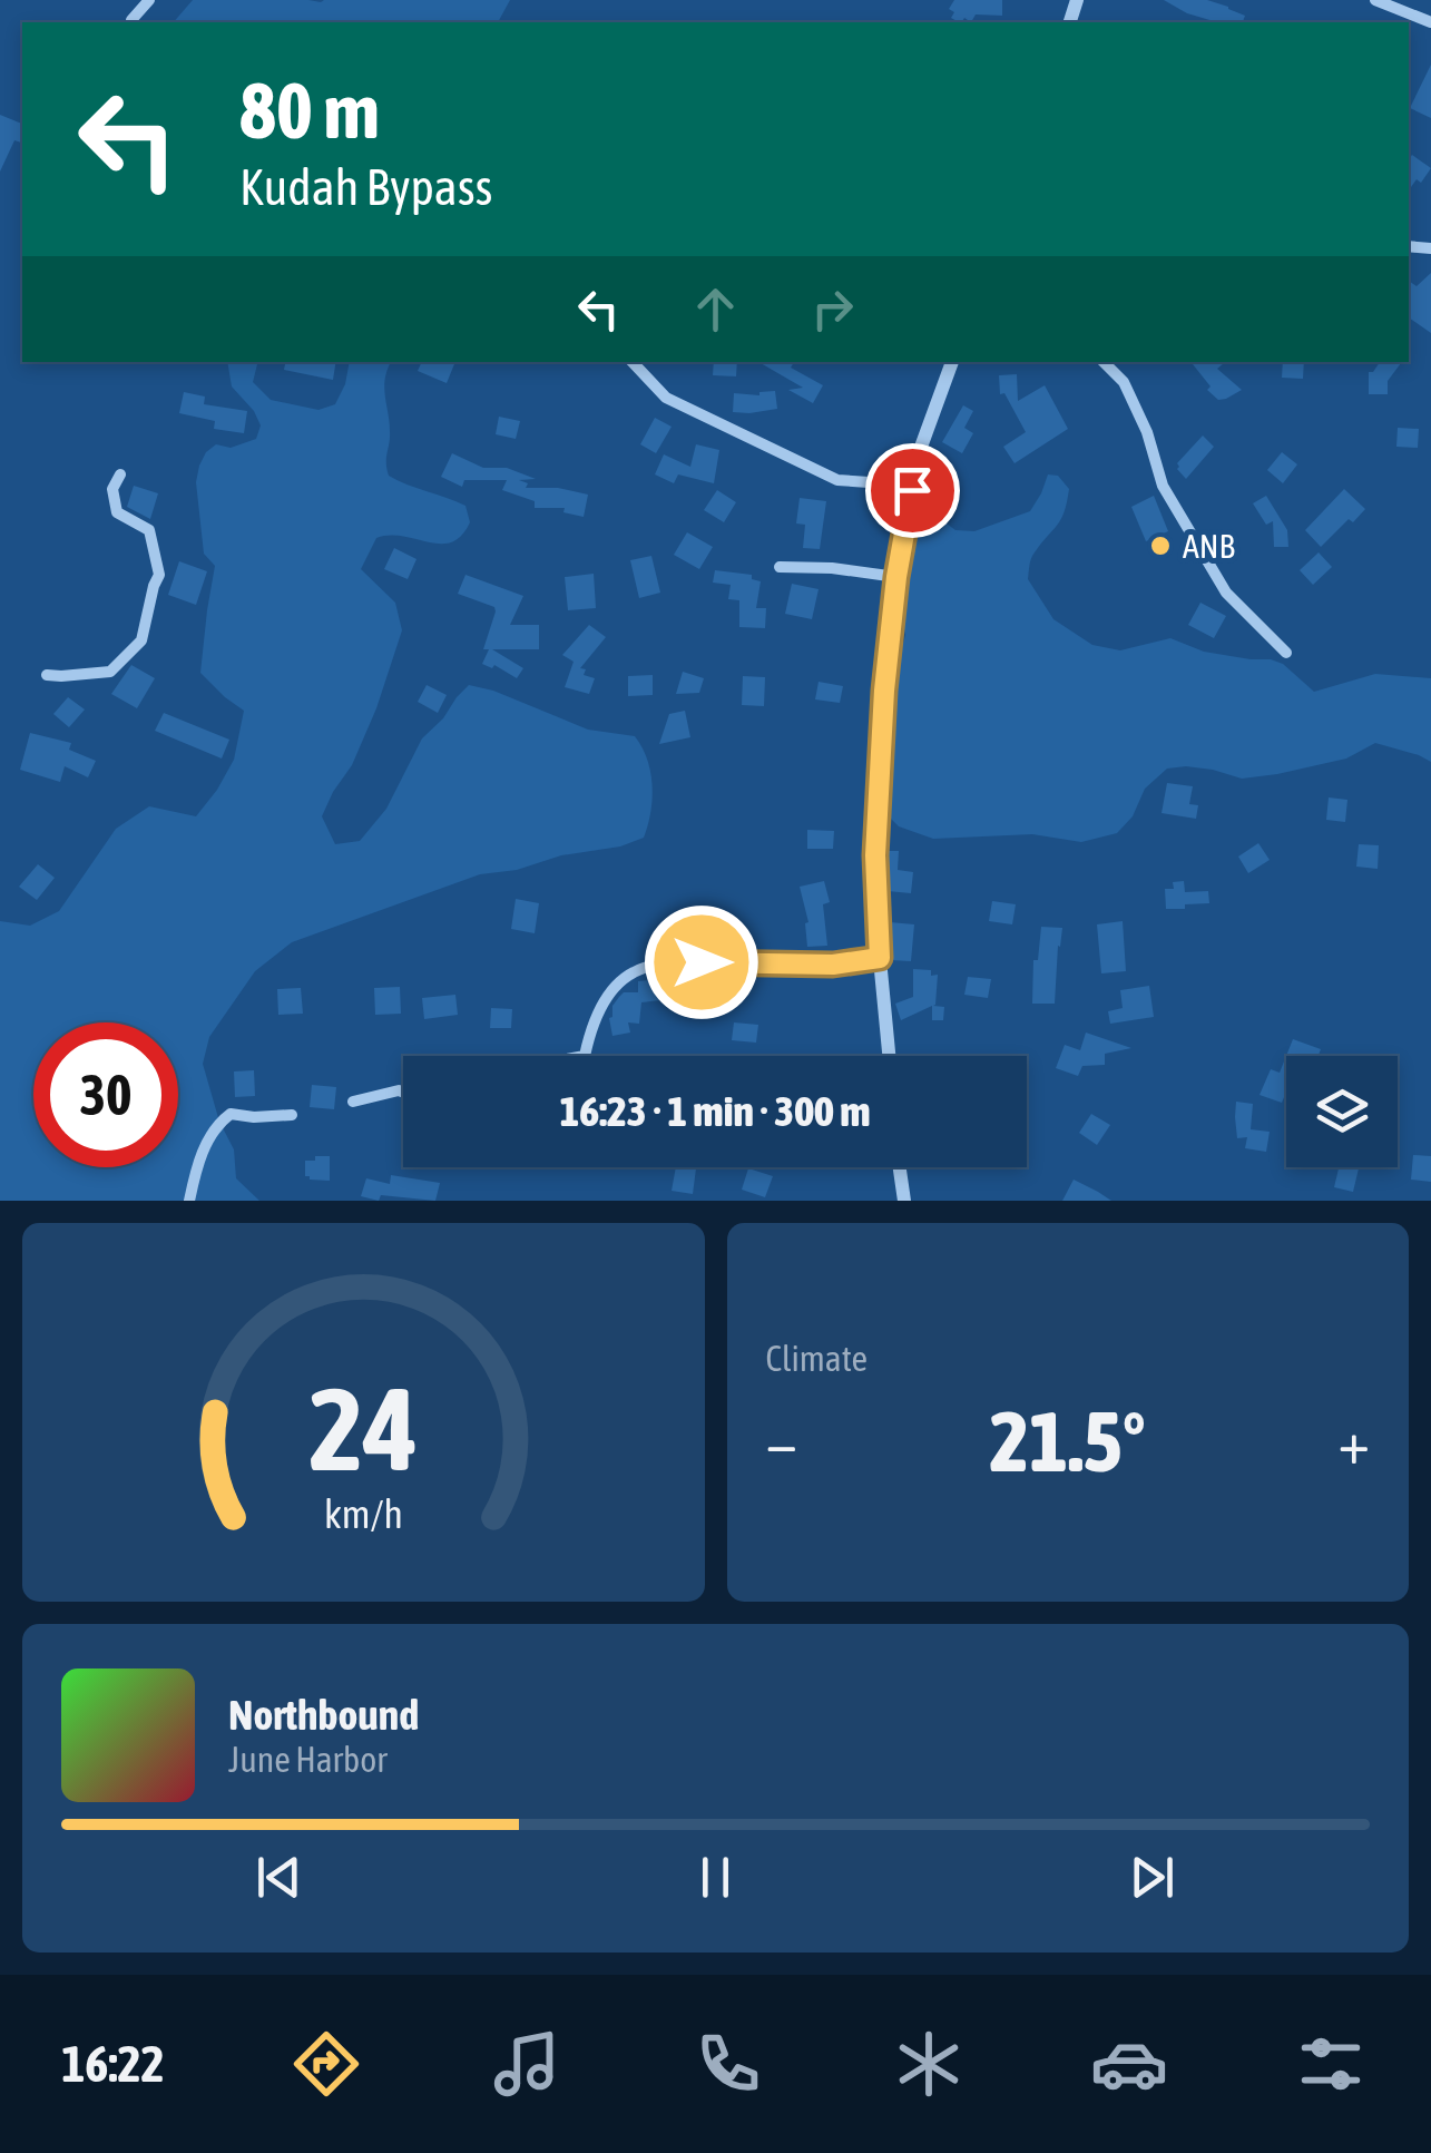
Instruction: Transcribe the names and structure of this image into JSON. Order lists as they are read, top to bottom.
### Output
{
  "places": ["ANB"],
  "page": {
    "turn": ["80 m", "Kudah Bypass"],
    "limit": "30",
    "trip": "16:23 · 1 min · 300 m",
    "tile": "Climate",
    "heat": ["−", "21.5°", "+"],
    "song": ["Northbound", "June Harbor"],
    "tabs": "16:22",
    "gauge": ["24", "km/h"]
  }
}
